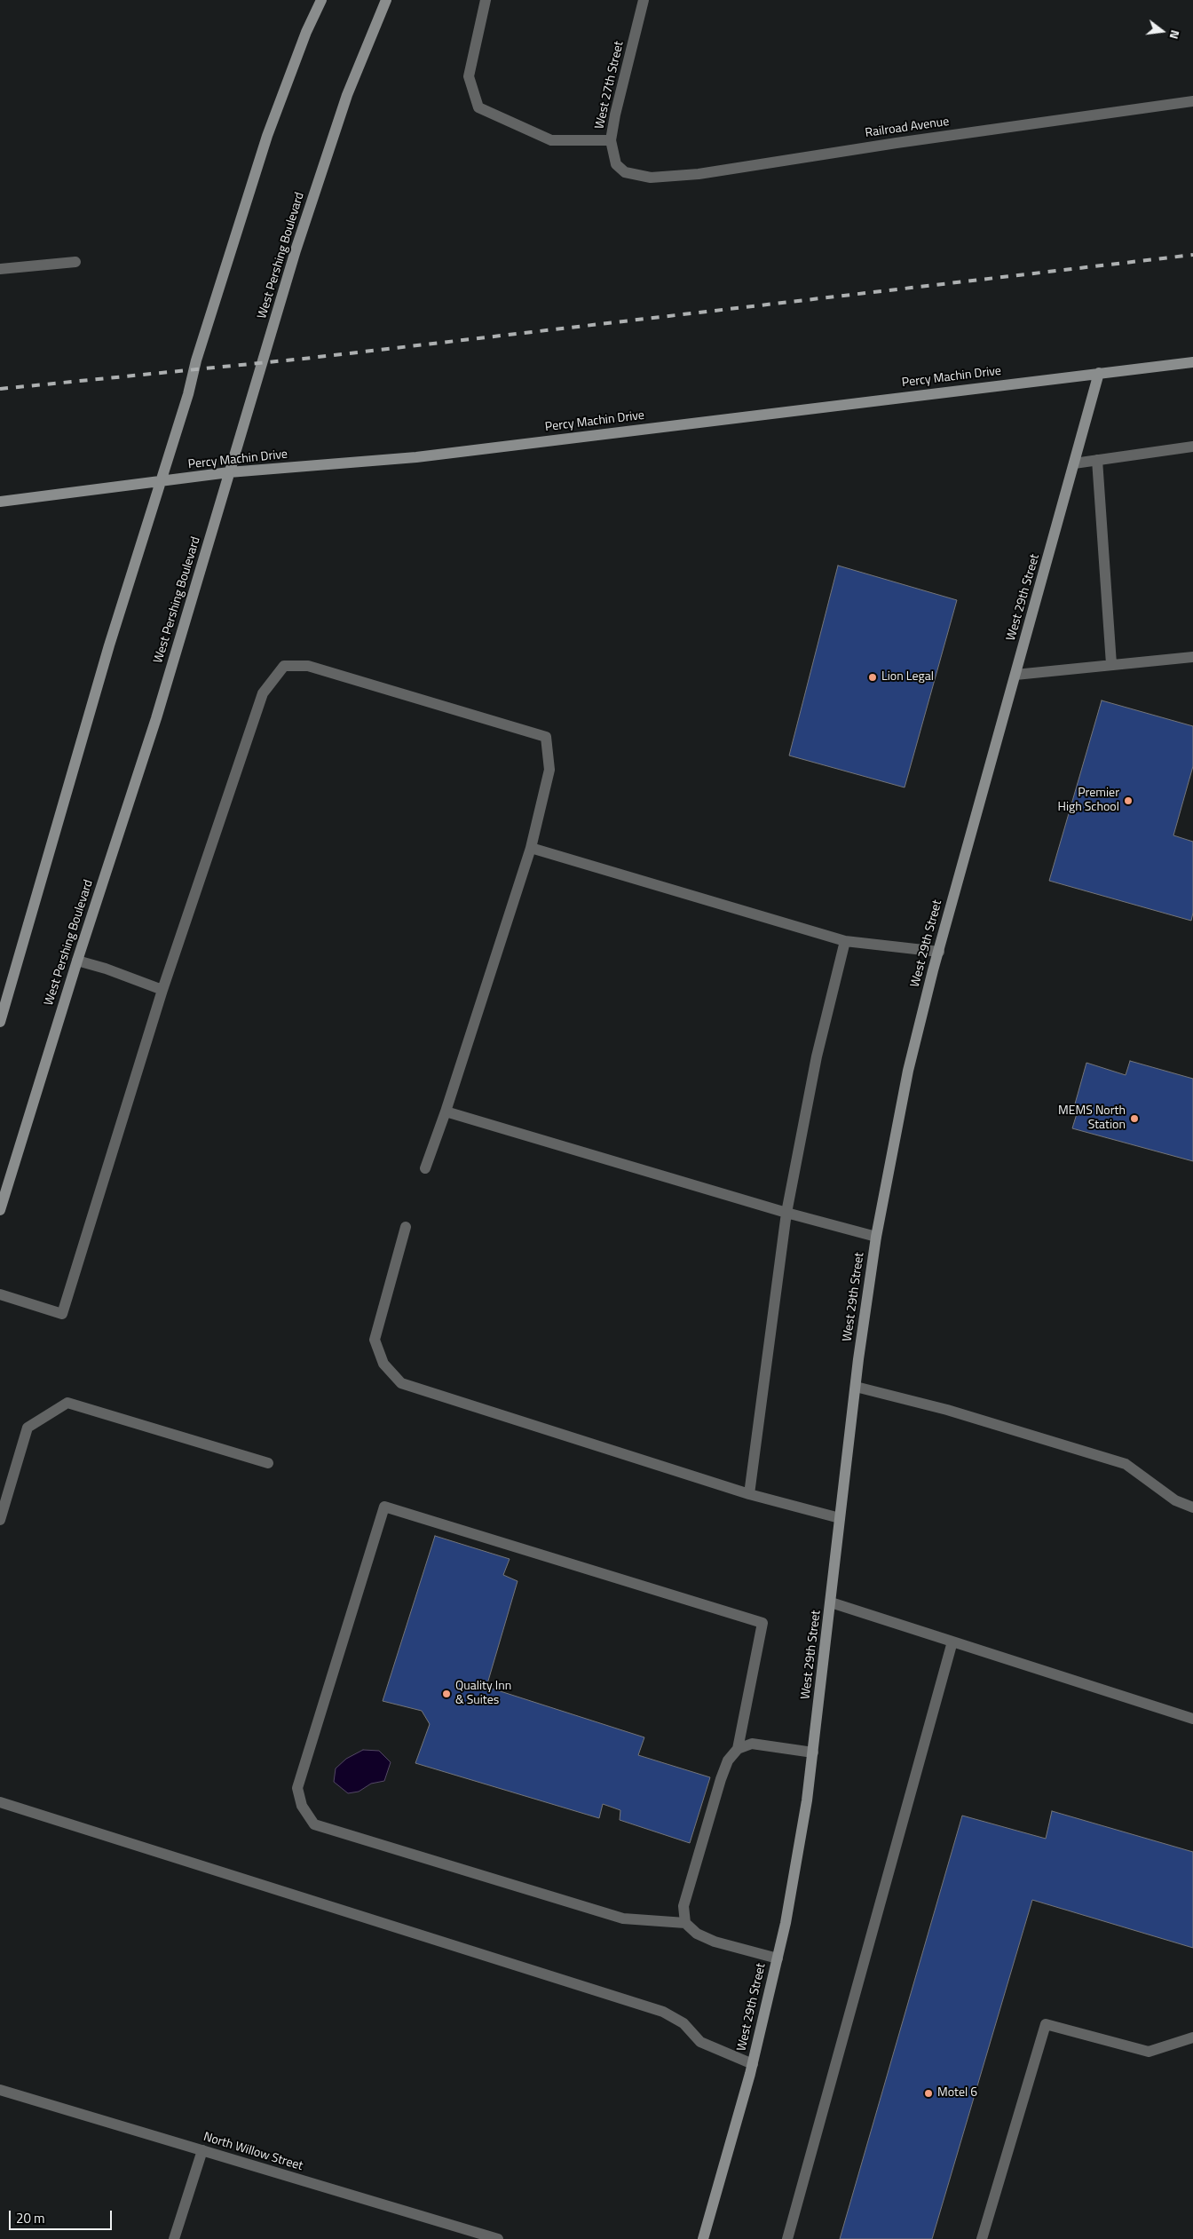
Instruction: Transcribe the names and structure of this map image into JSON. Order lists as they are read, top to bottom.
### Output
{
  "streets": {
    "main road": ["West Pershing Boulevard", "Percy Machin Drive", "West 29th Street"],
    "street": ["West 27th Street", "Railroad Avenue", "North Willow Street"]
  },
  "crossings": [
    ["West 27th Street", "Railroad Avenue"],
    ["West Pershing Boulevard", "Percy Machin Drive"],
    ["Percy Machin Drive", "West 29th Street"]
  ],
  "places": [
    "Lion Legal",
    "Premier High School",
    "MEMS North Station",
    "Quality Inn & Suites",
    "Motel 6"
  ],
  "scale_bar": "20 m",
  "north": "right"
}
